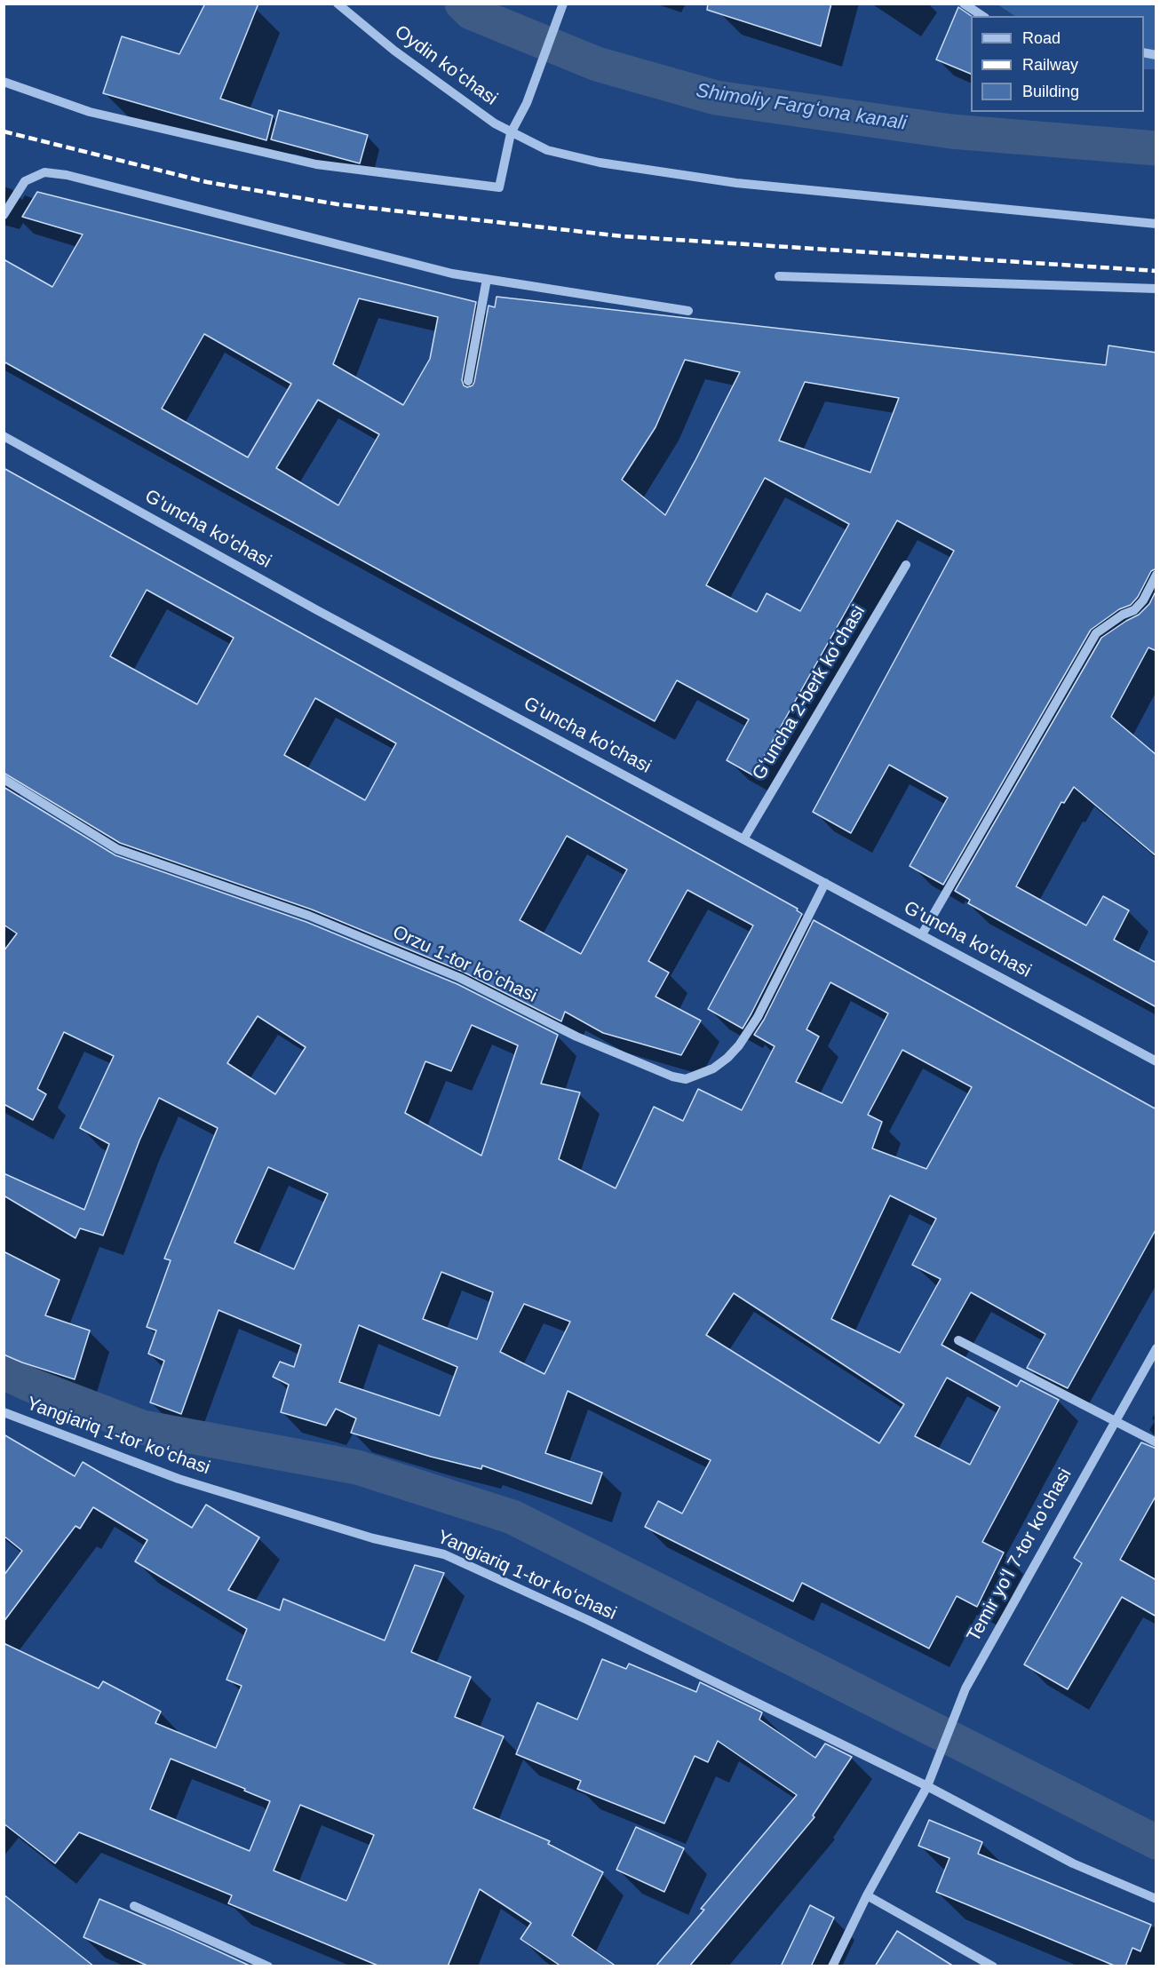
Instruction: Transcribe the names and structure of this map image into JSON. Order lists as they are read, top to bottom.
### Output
{
  "streets": {
    "street": [
      "Oydin koʻchasi",
      "G'uncha ko'chasi",
      "Gʻuncha 2-berk koʻchasi",
      "Orzu 1-tor koʻchasi",
      "Yangiariq 1-tor koʻchasi",
      "Temir yoʻl 7-tor koʻchasi"
    ]
  },
  "crossings": [
    ["G'uncha ko'chasi", "Gʻuncha 2-berk koʻchasi"],
    ["G'uncha ko'chasi", "Orzu 1-tor koʻchasi"],
    ["Yangiariq 1-tor koʻchasi", "Temir yoʻl 7-tor koʻchasi"]
  ],
  "water": ["Shimoliy Fargʻona kanali"],
  "legend": ["Road", "Railway", "Building"]
}
